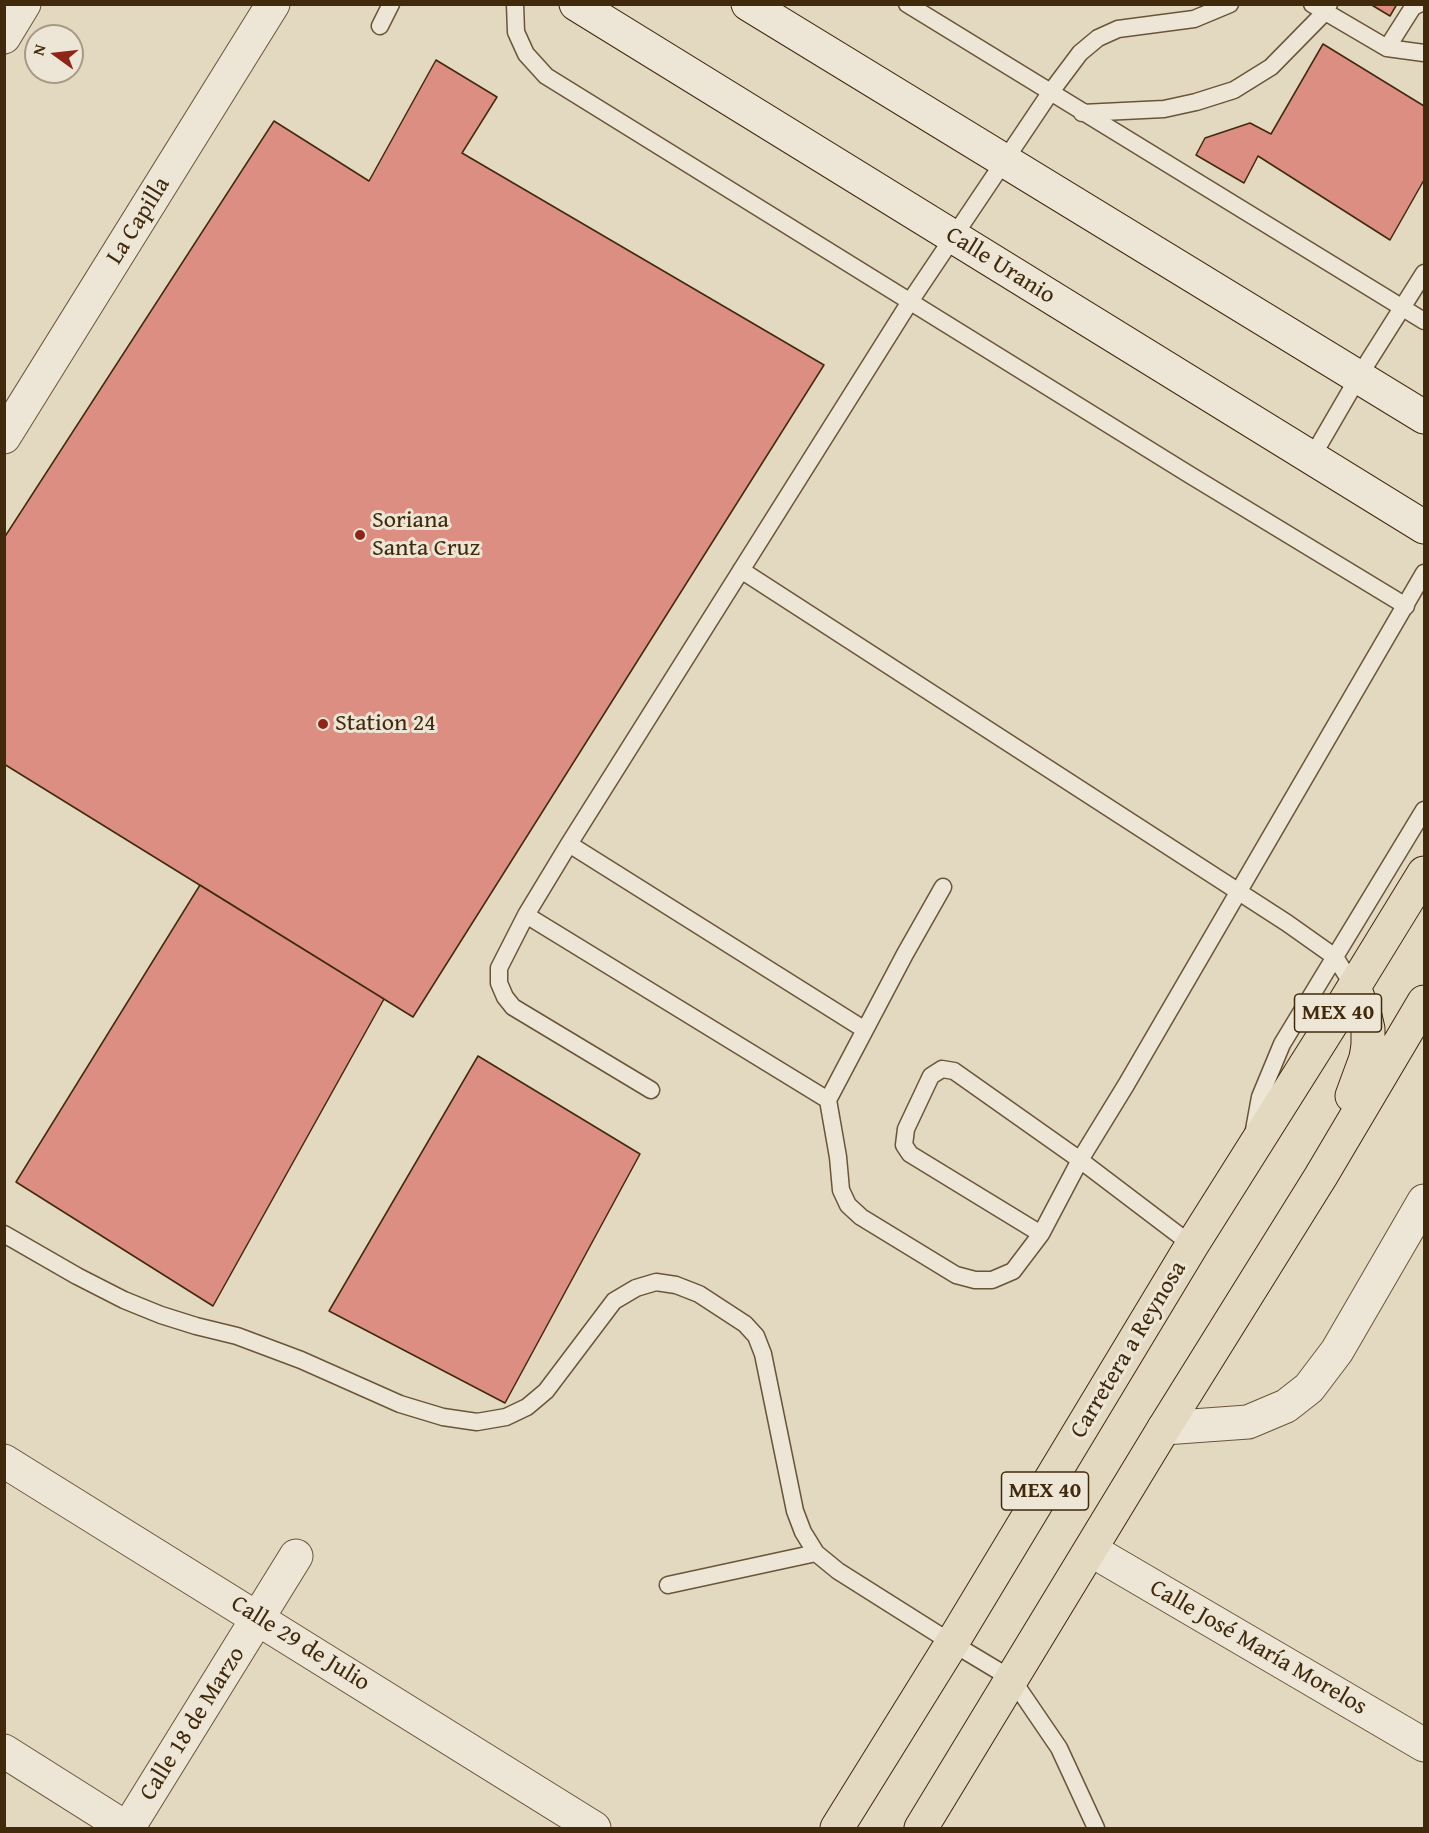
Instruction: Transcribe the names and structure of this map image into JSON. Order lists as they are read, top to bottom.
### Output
{
  "streets": {
    "main road": ["MEX 40", "Carretera a Reynosa"],
    "street": [
      "La Capilla",
      "Calle Uranio",
      "Calle 29 de Julio",
      "Calle José María Morelos",
      "Calle 18 de Marzo"
    ]
  },
  "crossings": [
    ["MEX 40", "Calle José María Morelos"],
    ["Calle 29 de Julio", "Calle 18 de Marzo"]
  ],
  "places": ["Soriana Santa Cruz", "Station 24"],
  "north": "left"
}
